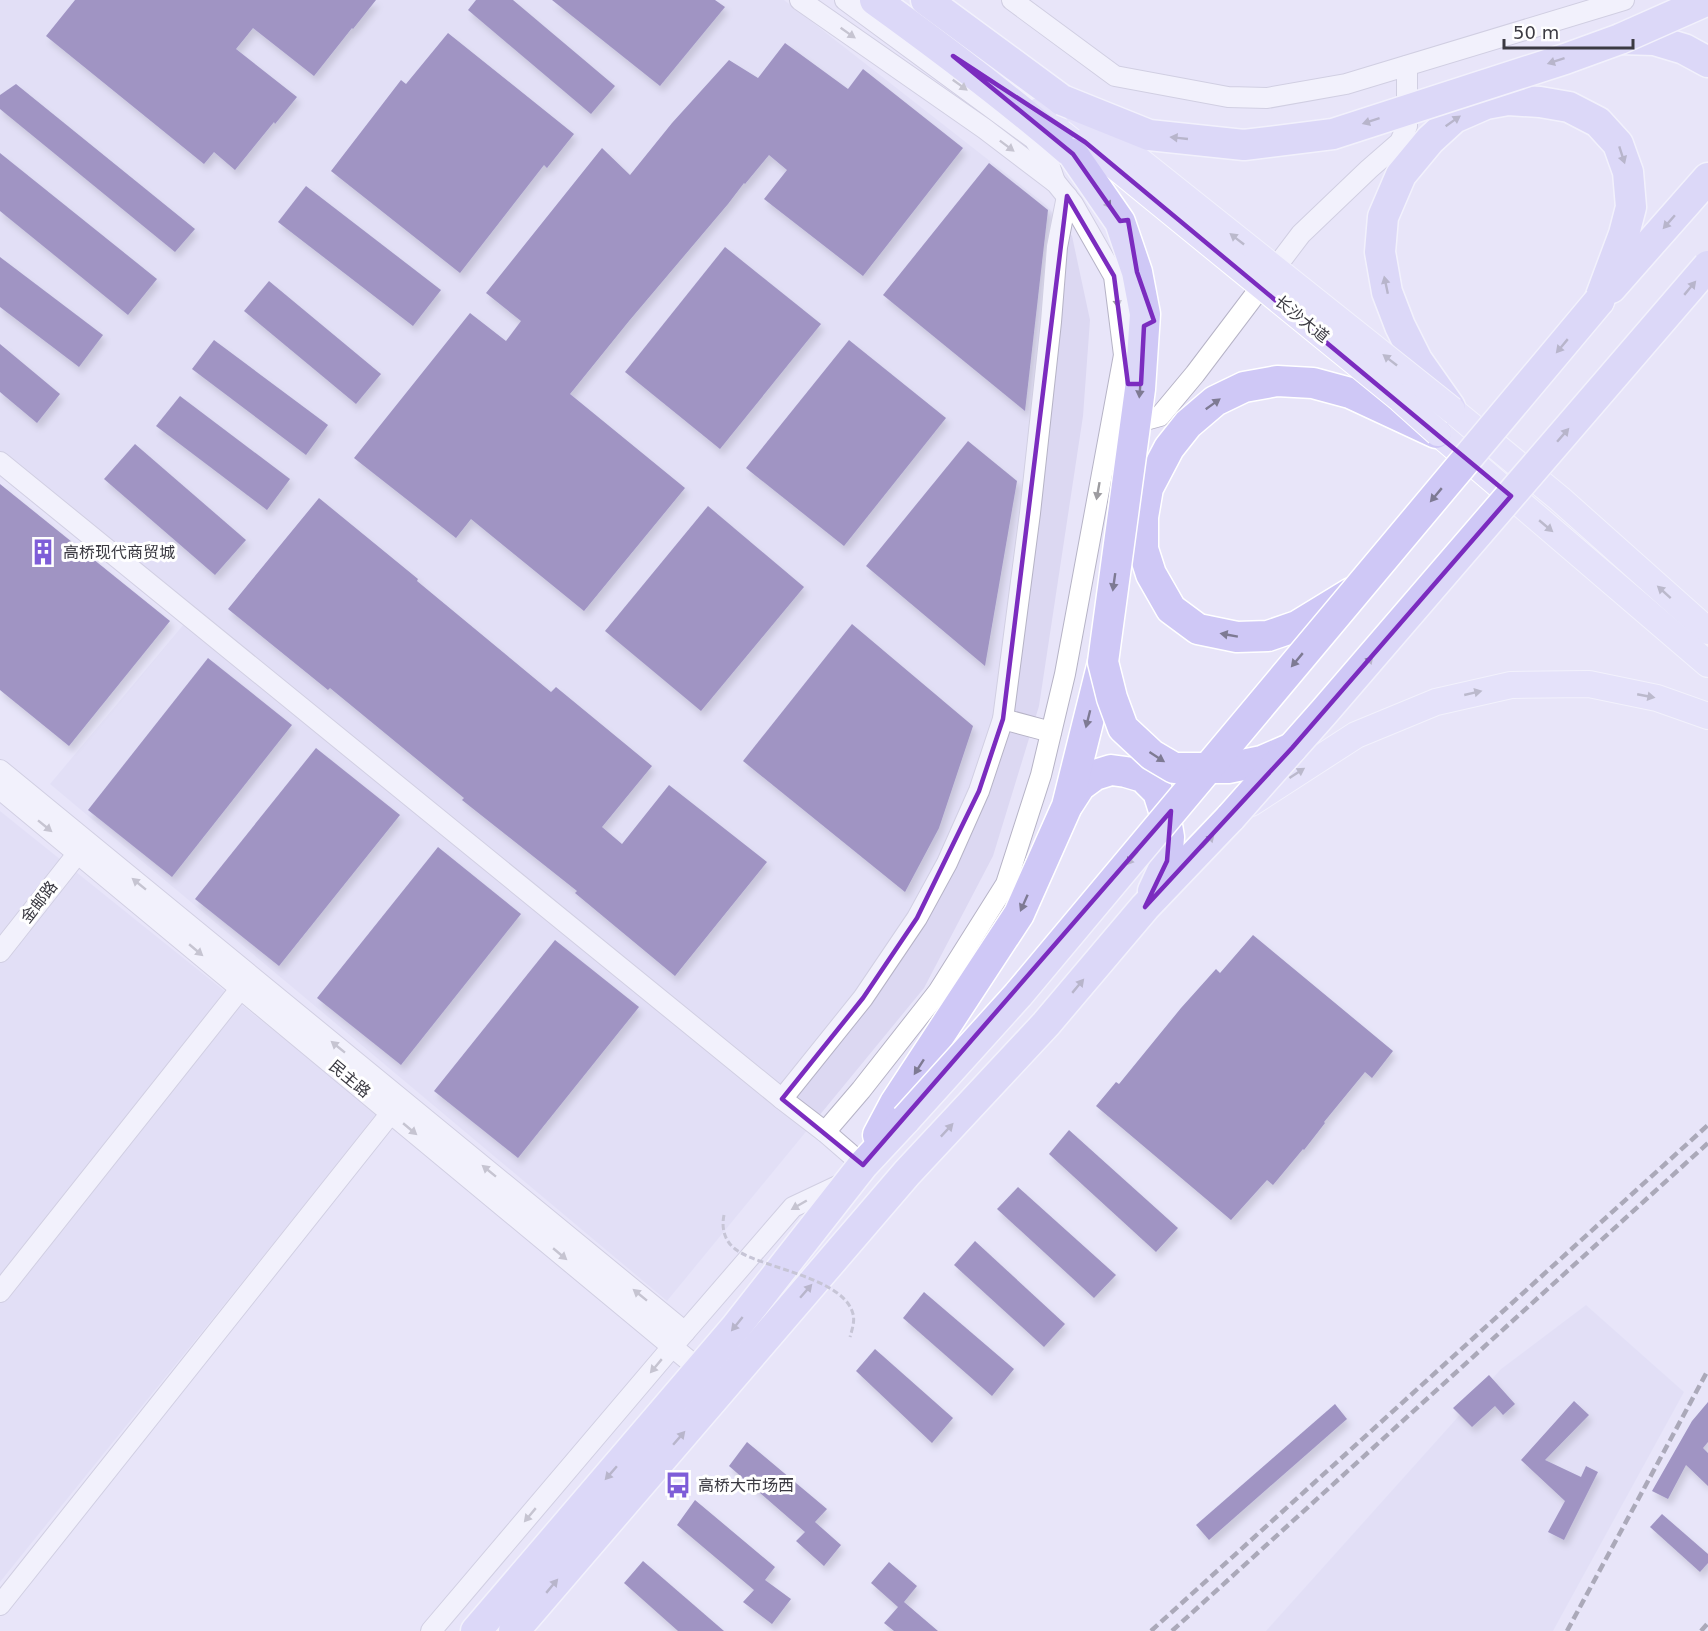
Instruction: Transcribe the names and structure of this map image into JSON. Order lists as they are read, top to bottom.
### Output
{
  "streets": {
    "main road": ["长沙大道"],
    "street": ["金邮路", "民主路"]
  },
  "crossings": [
    ["金邮路", "民主路"]
  ],
  "places": {
    "building": ["高桥现代商贸城"],
    "bus stop": ["高桥大市场西"]
  },
  "scale_bar": "50 m"
}
